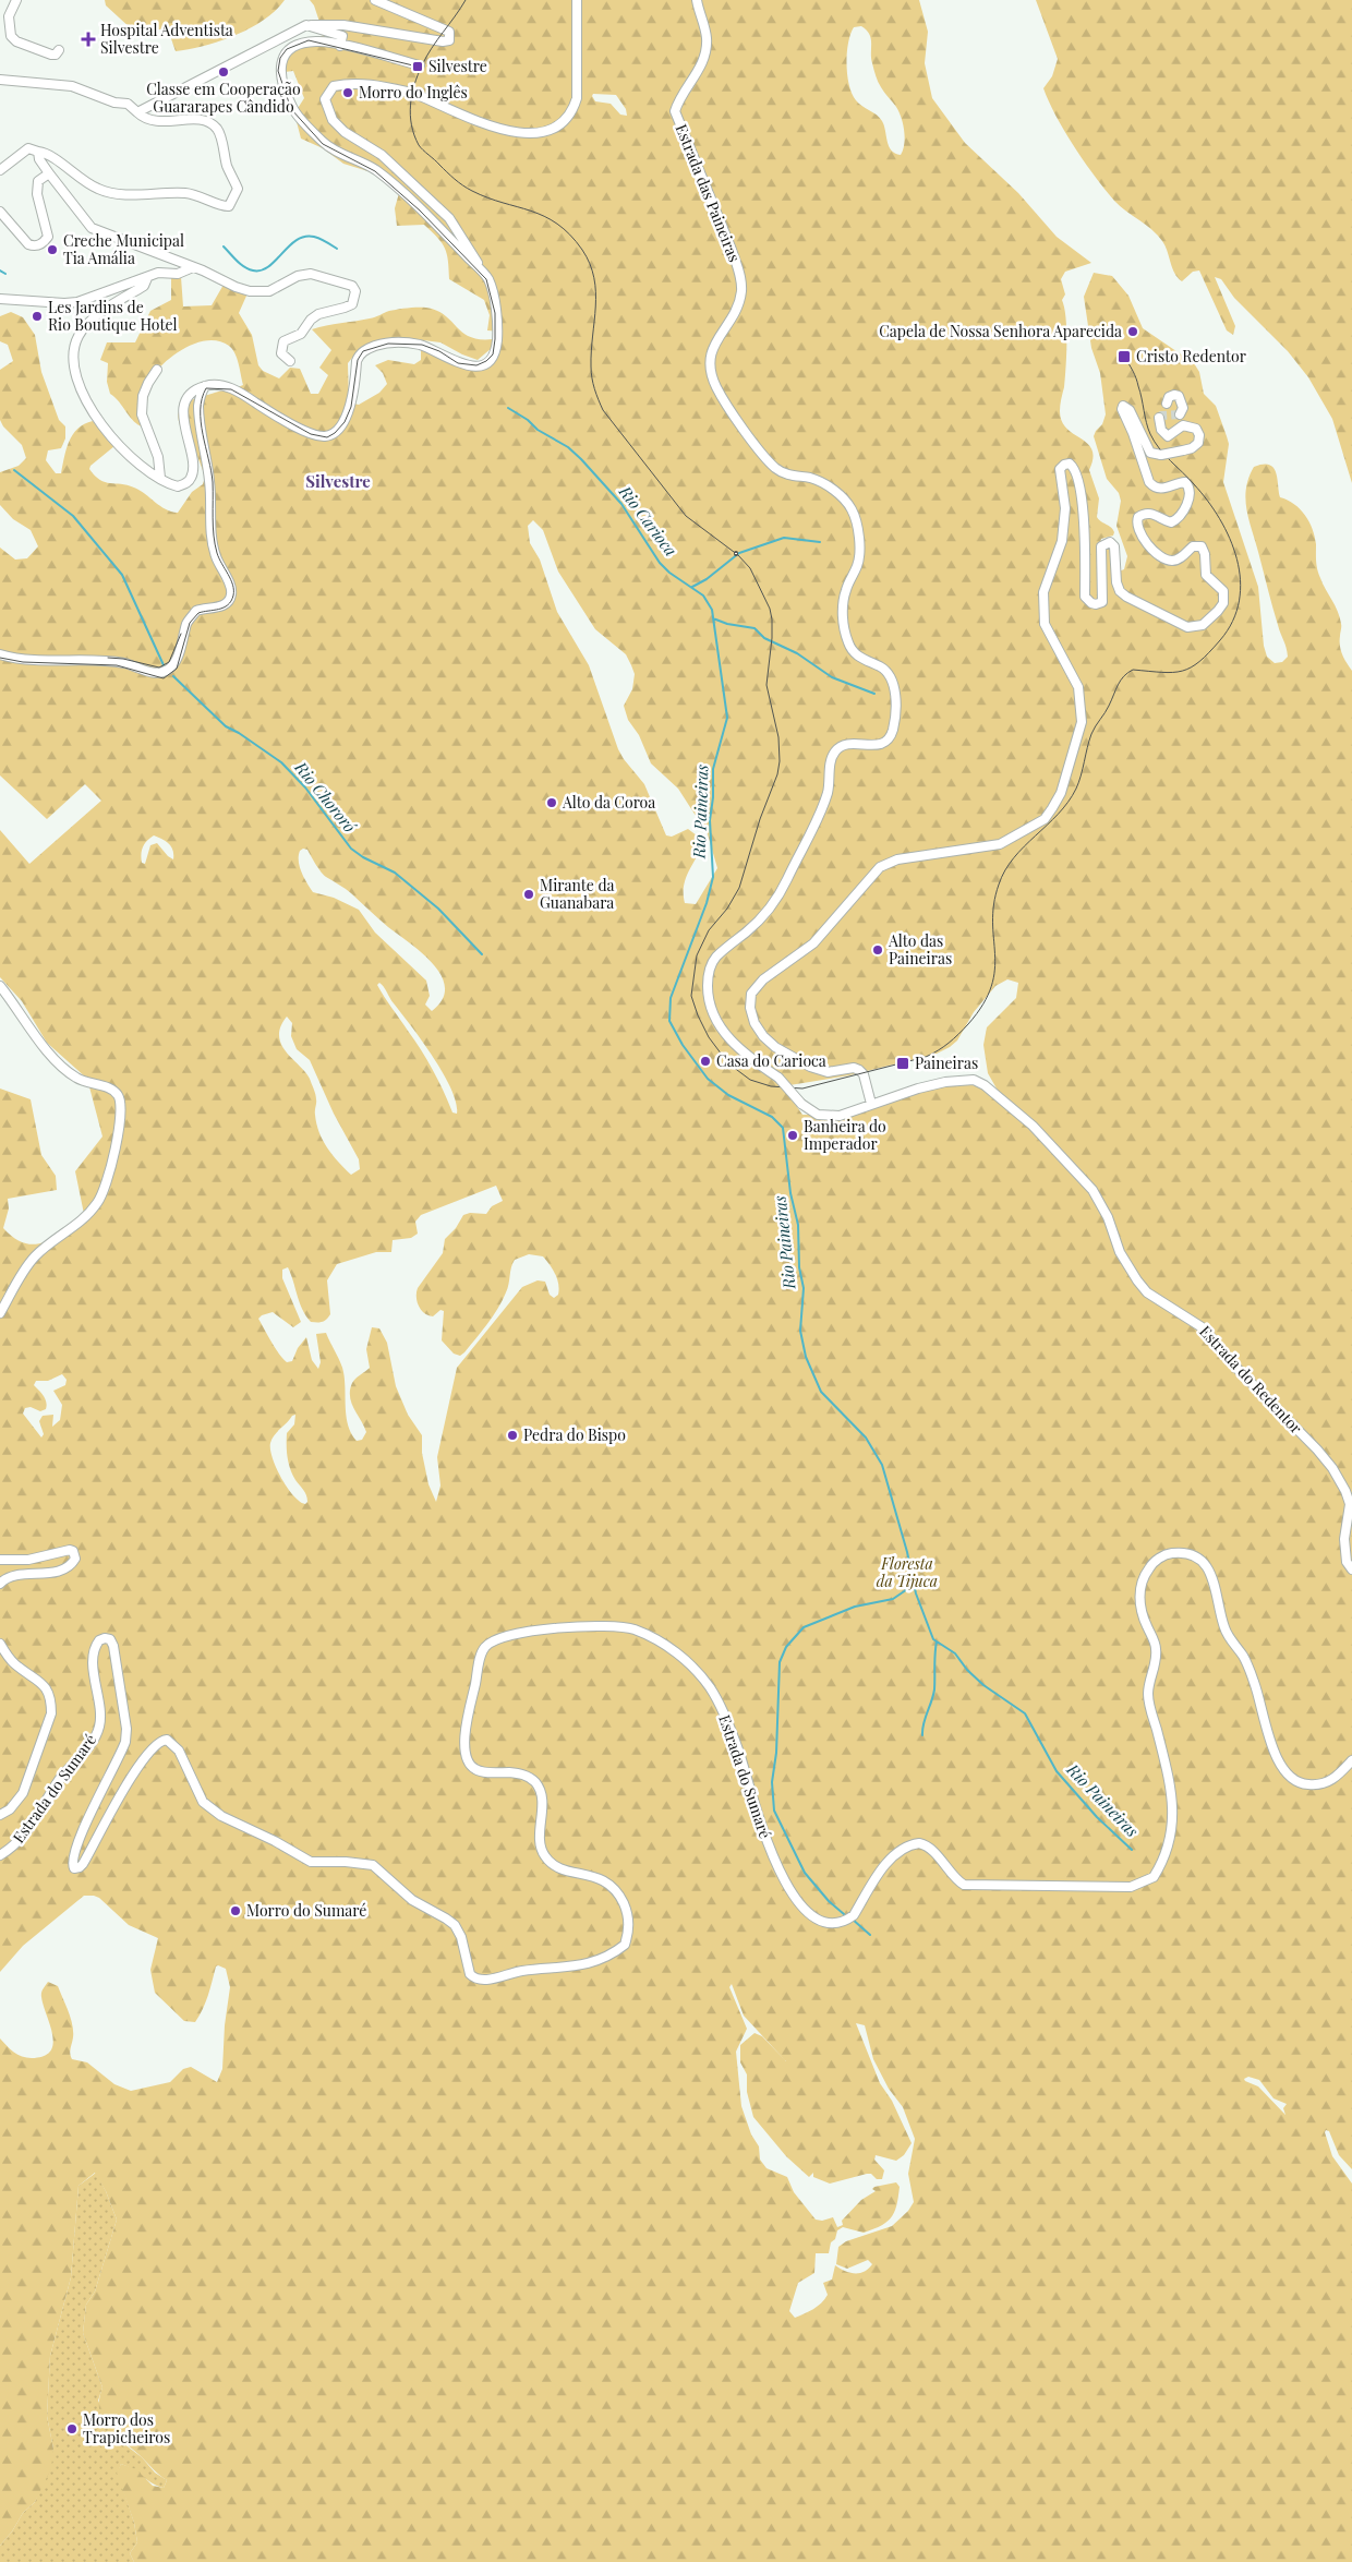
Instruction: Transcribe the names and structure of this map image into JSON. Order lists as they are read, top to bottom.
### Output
{
  "streets": {
    "street": ["Estrada das Paineiras", "Estrada do Redentor", "Estrada do Sumaré"]
  },
  "crossings": [
    ["Estrada das Paineiras", "Estrada do Redentor"]
  ],
  "districts": ["Silvestre"],
  "water": ["Rio Carioca", "Rio Chororó", "Rio Paineiras"],
  "parks": ["Floresta da Tijuca"],
  "places": {
    "health": ["Hospital Adventista Silvestre"],
    "transit": ["Silvestre", "Cristo Redentor", "Paineiras"],
    "other": [
      "Classe em Cooperação Guararapes Cândido",
      "Morro do Inglês",
      "Creche Municipal Tia Amália",
      "Les Jardins de Rio Boutique Hotel",
      "Capela de Nossa Senhora Aparecida",
      "Alto da Coroa",
      "Mirante da Guanabara",
      "Alto das Paineiras",
      "Casa do Carioca",
      "Banheira do Imperador",
      "Pedra do Bispo",
      "Morro do Sumaré",
      "Morro dos Trapicheiros"
    ]
  }
}
